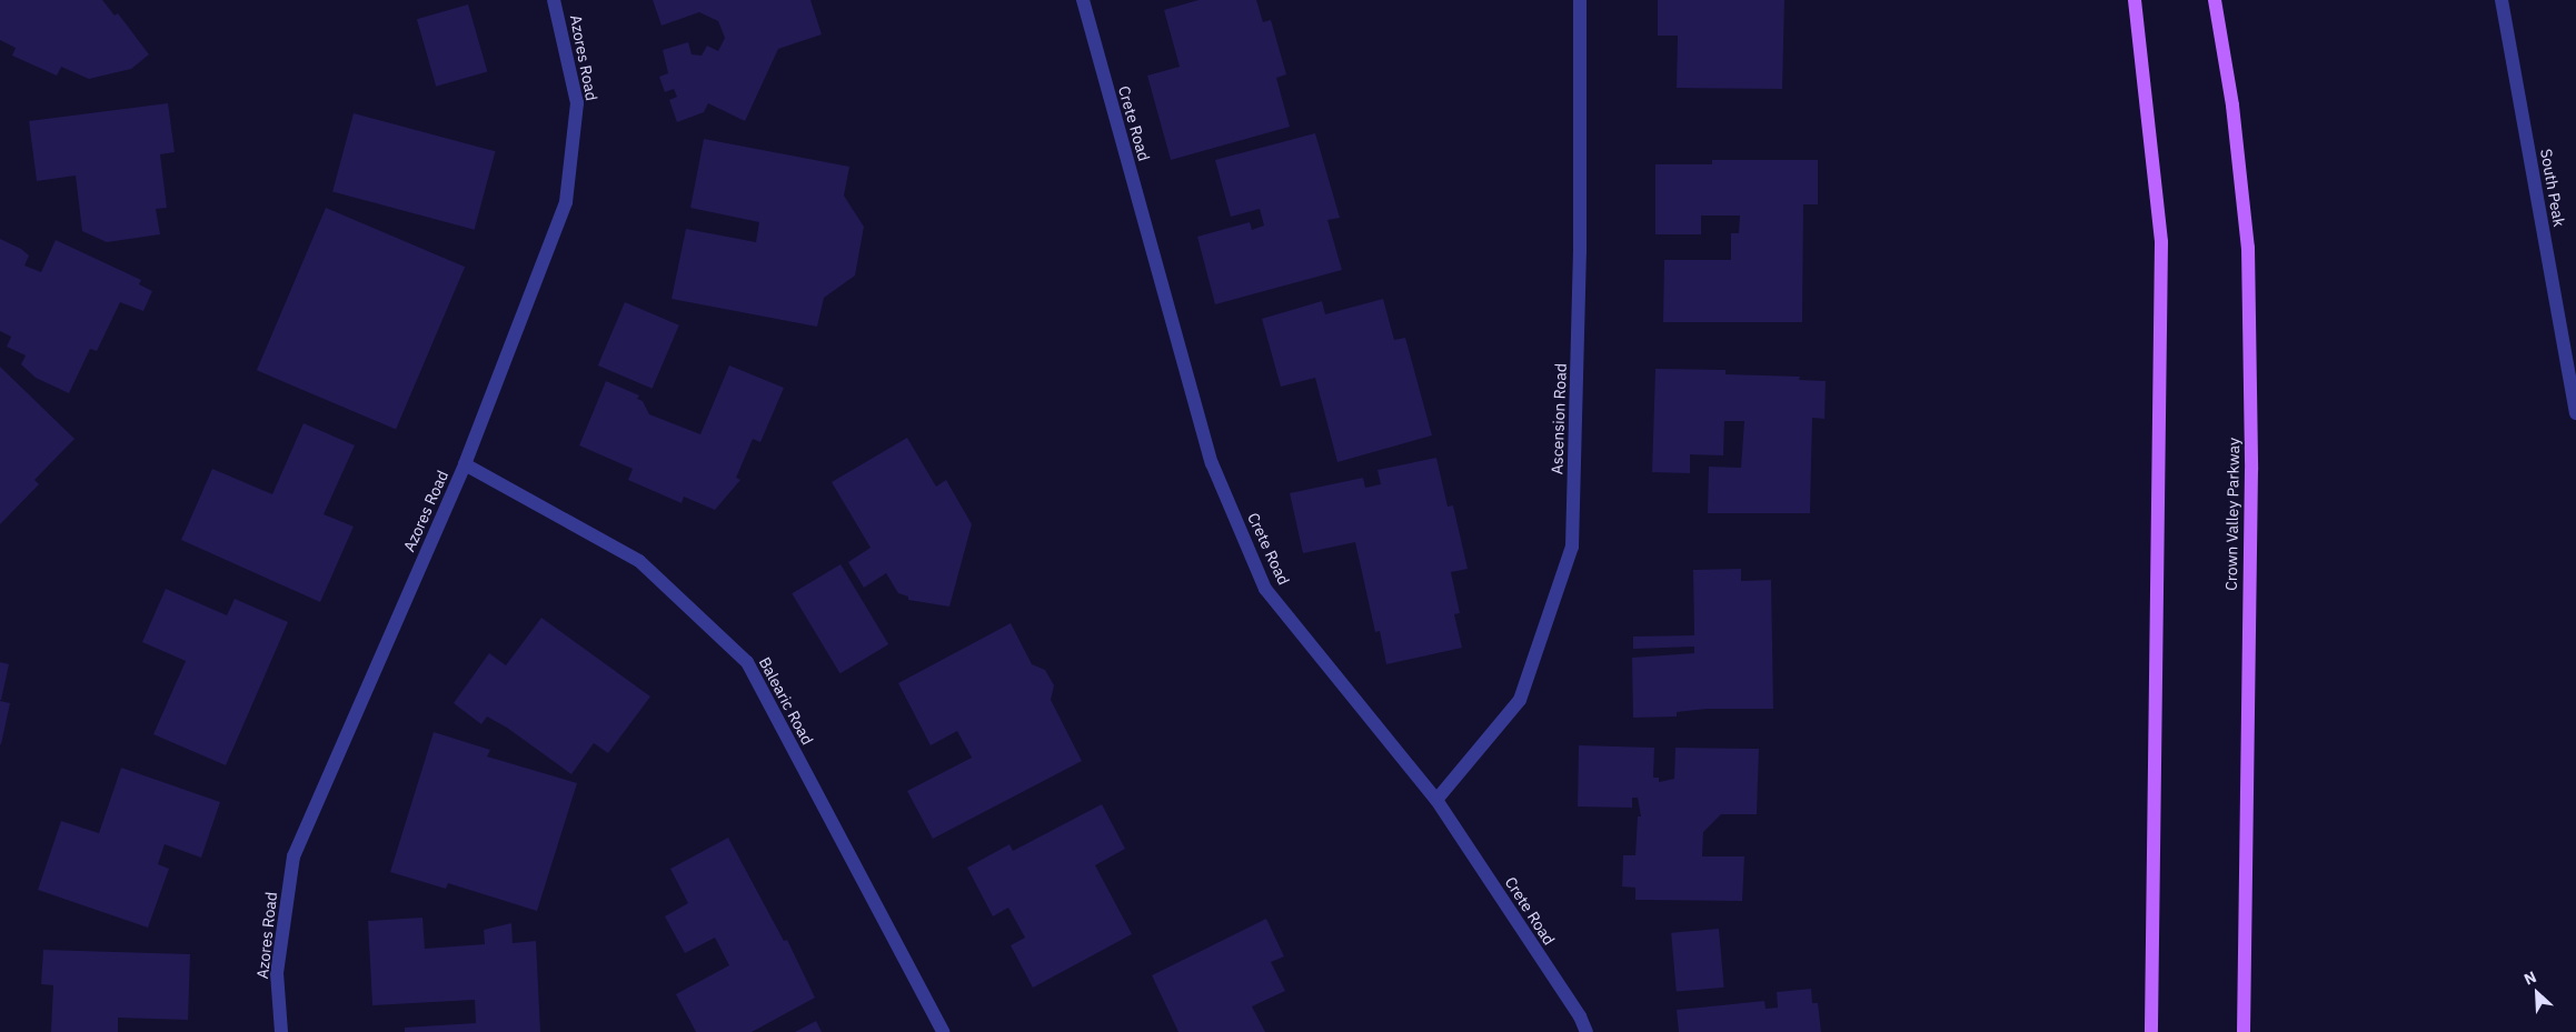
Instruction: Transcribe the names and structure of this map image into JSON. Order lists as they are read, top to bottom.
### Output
{
  "streets": {
    "main road": ["Crown Valley Parkway"],
    "street": [
      "Azores Road",
      "Crete Road",
      "South Peak",
      "Ascension Road",
      "Balearic Road"
    ]
  },
  "crossings": [
    ["Azores Road", "Balearic Road"],
    ["Crete Road", "Ascension Road"]
  ],
  "north": "top left"
}
